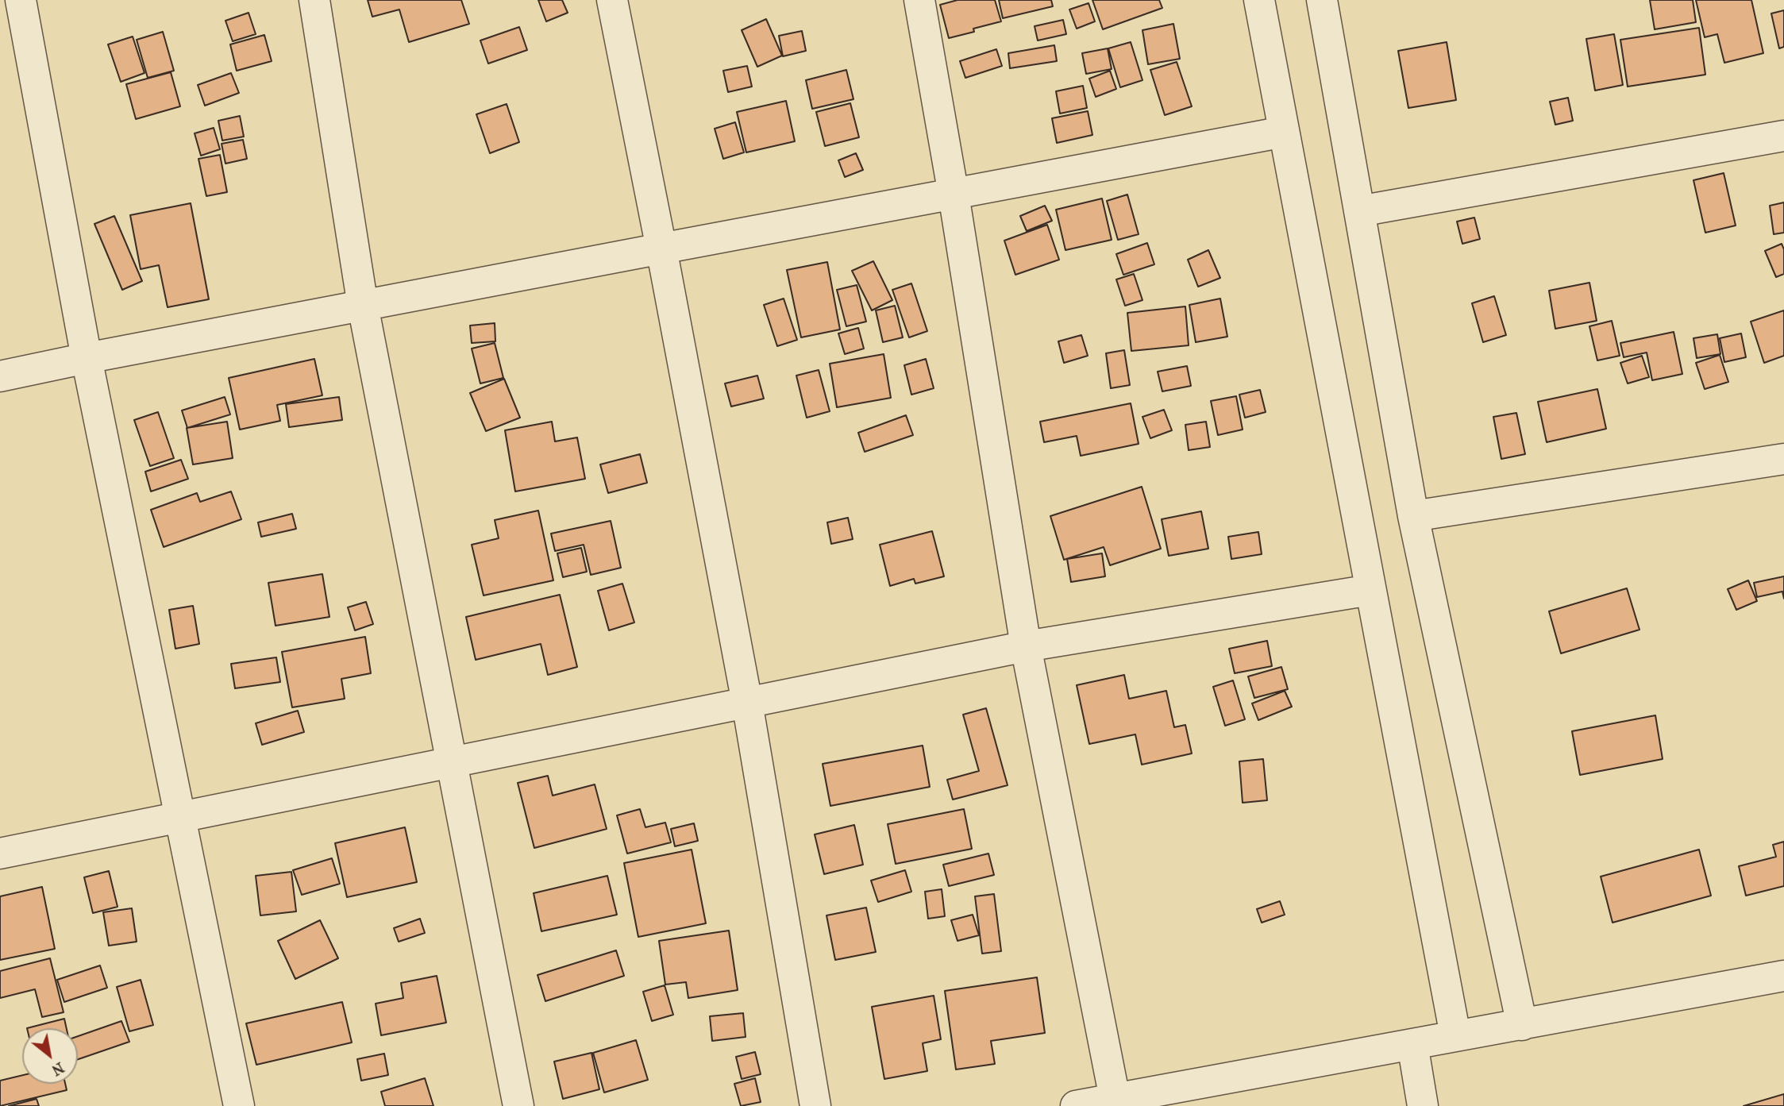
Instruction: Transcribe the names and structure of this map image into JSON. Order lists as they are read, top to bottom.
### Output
{
  "north": "bottom right"
}
